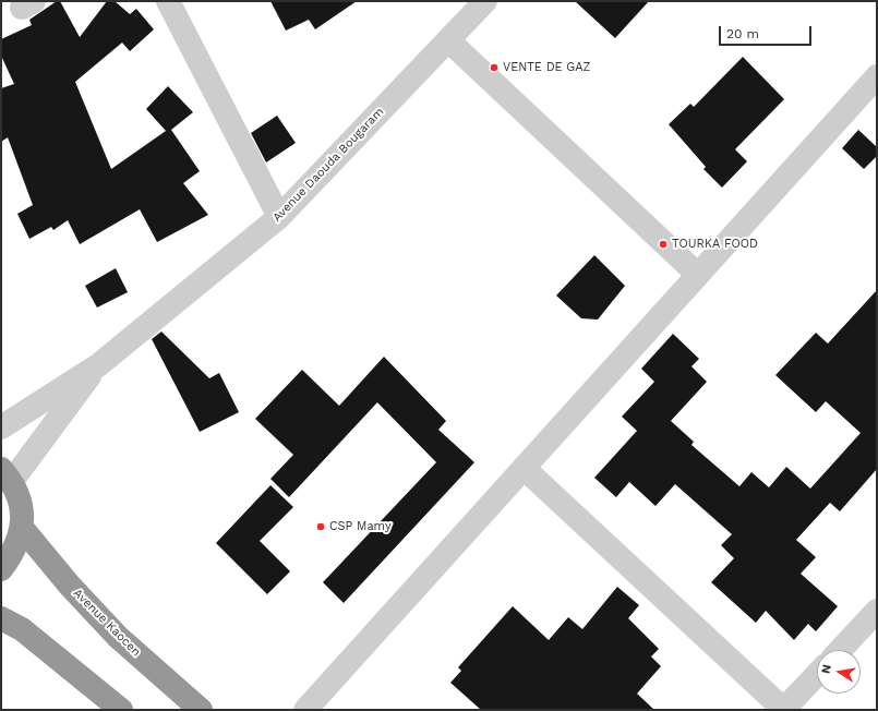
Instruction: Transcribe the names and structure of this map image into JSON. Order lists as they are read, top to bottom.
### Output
{
  "streets": {
    "highway": ["Avenue Kaocen"],
    "street": ["Avenue Daouda Bougaram"]
  },
  "places": ["VENTE DE GAZ", "TOURKA FOOD", "CSP Mamy"],
  "scale_bar": "20 m",
  "north": "left"
}
